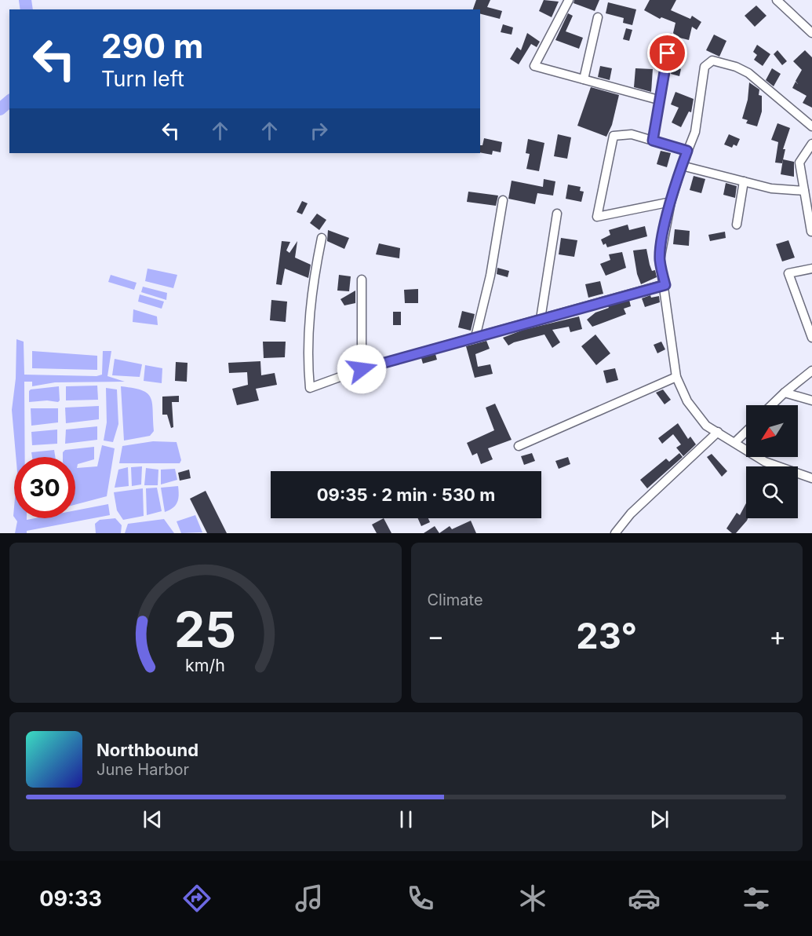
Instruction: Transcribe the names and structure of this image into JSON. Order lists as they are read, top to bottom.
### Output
{
  "north": "bottom left",
  "page": {
    "turn": ["290 m", "Turn left"],
    "limit": "30",
    "trip": "09:35 · 2 min · 530 m",
    "tile": "Climate",
    "heat": ["−", "23°", "+"],
    "song": ["Northbound", "June Harbor"],
    "tabs": "09:33",
    "gauge": ["25", "km/h"]
  }
}
